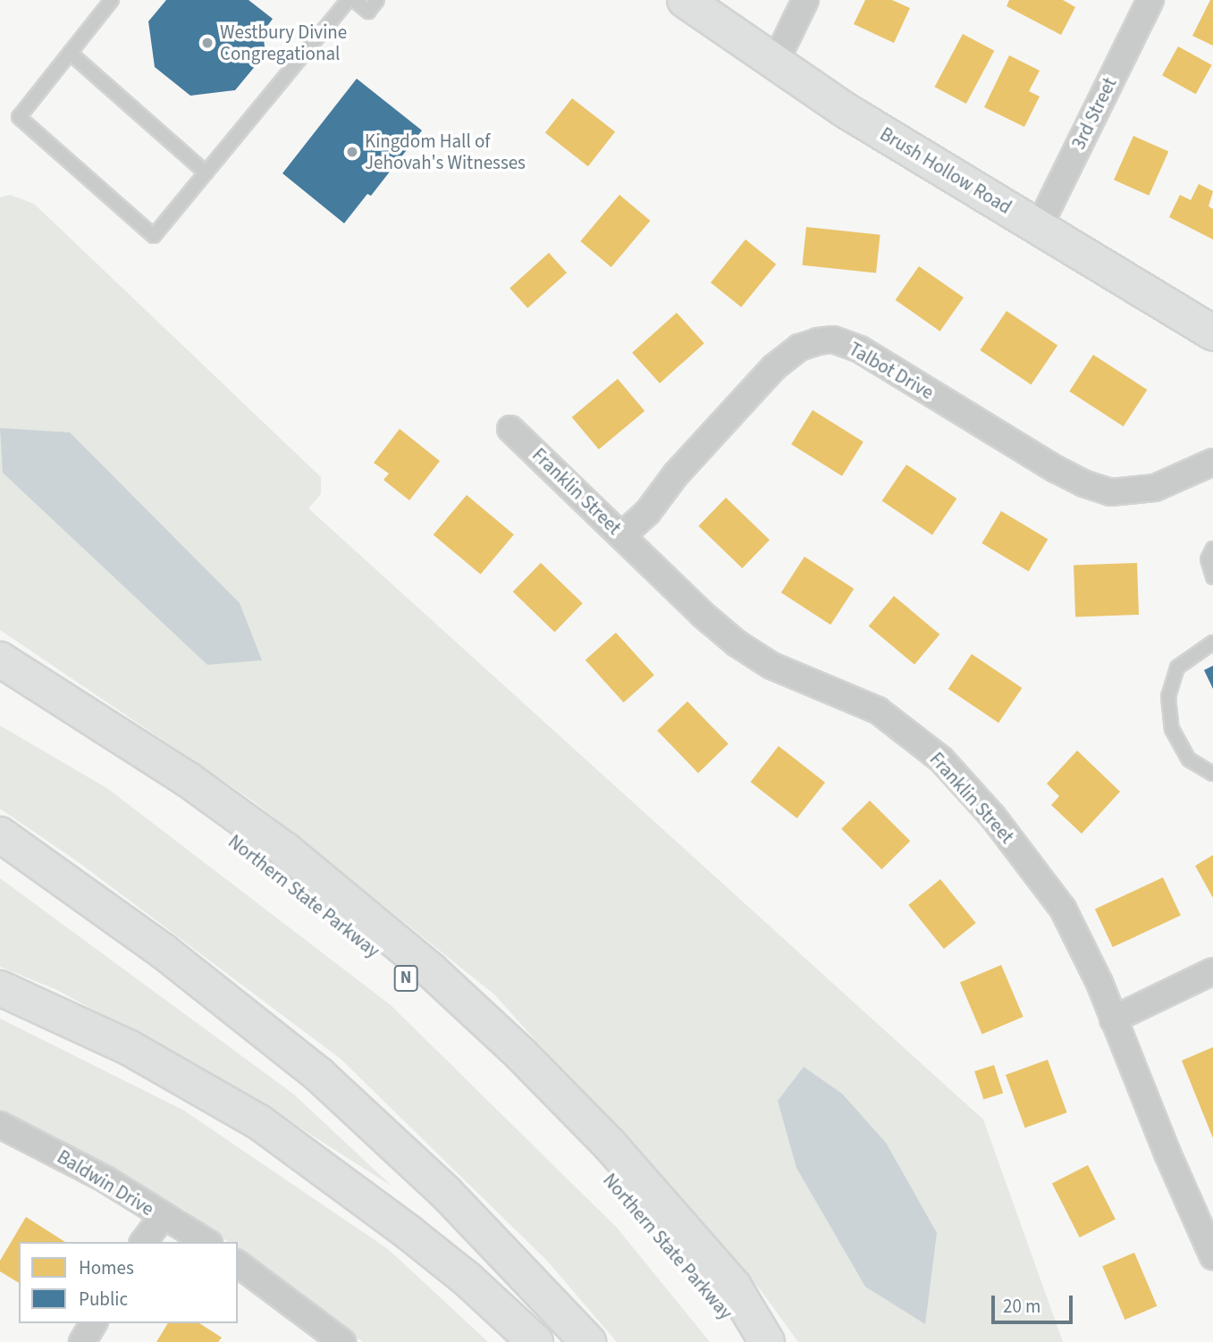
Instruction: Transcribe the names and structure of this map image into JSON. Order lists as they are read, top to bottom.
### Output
{
  "streets": {
    "main road": ["Brush Hollow Road", "Northern State Parkway", "N"],
    "street": [
      "3rd Street",
      "Talbot Drive",
      "Franklin Street",
      "Baldwin Drive"
    ]
  },
  "crossings": [
    ["3rd Street", "Brush Hollow Road"],
    ["Talbot Drive", "Franklin Street"]
  ],
  "places": ["Westbury Divine Congregational", "Kingdom Hall of Jehovah's Witnesses"],
  "legend": ["Homes", "Public"],
  "scale_bar": "20 m"
}
